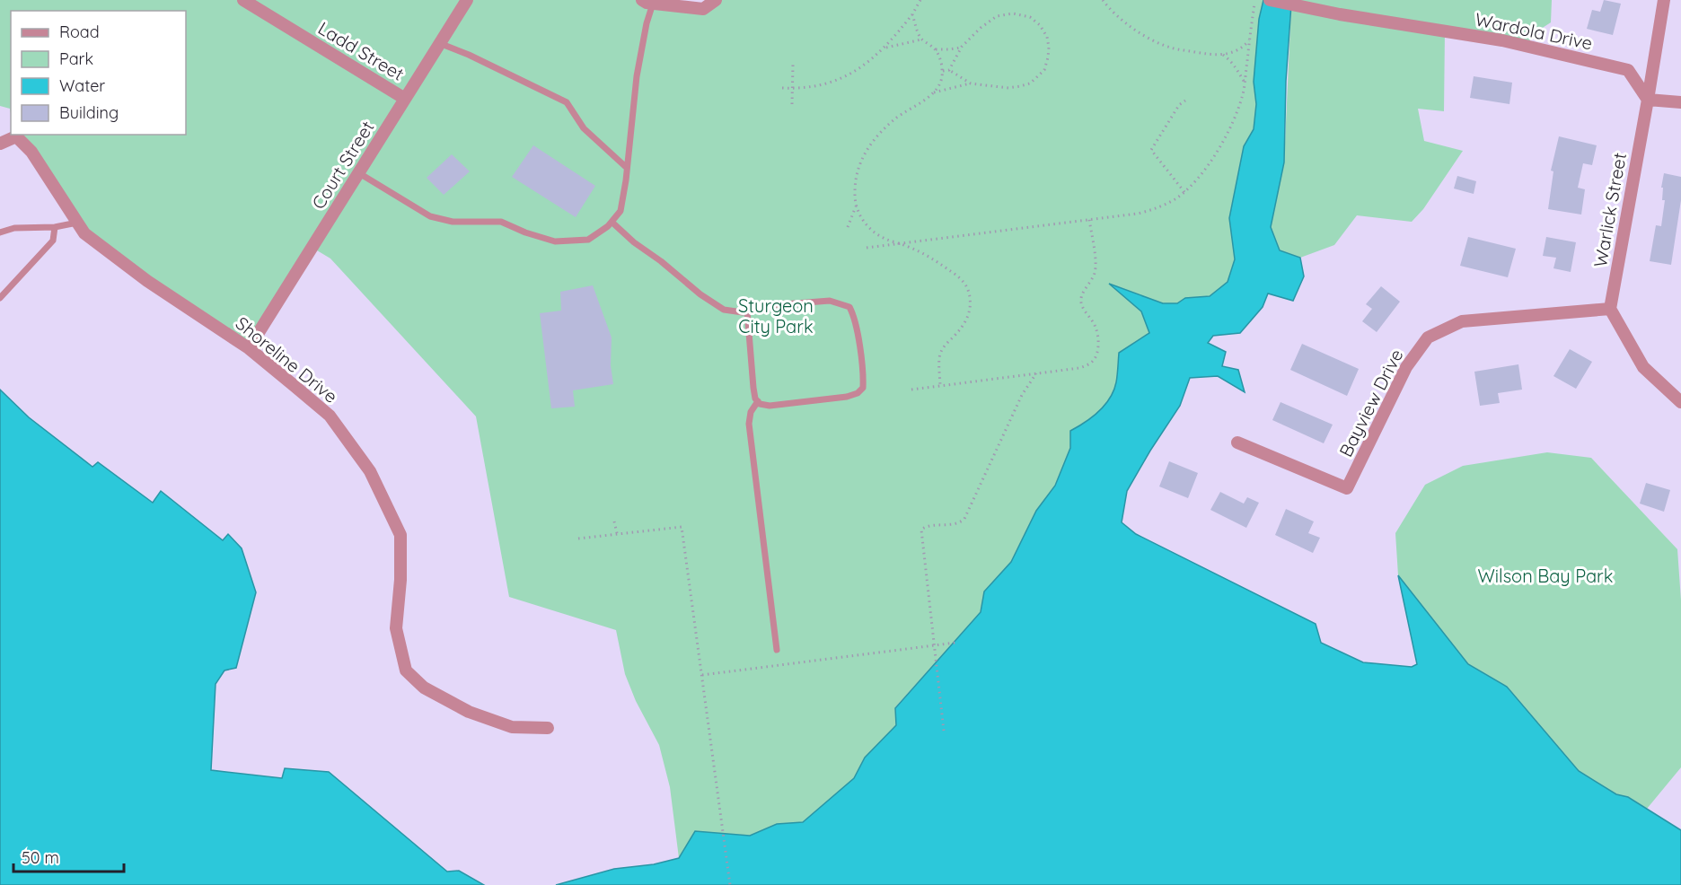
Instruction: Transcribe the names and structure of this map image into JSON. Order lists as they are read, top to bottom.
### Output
{
  "streets": {
    "street": [
      "Wardola Drive",
      "Ladd Street",
      "Court Street",
      "Warlick Street",
      "Shoreline Drive",
      "Bayview Drive"
    ]
  },
  "crossings": [
    ["Wardola Drive", "Warlick Street"],
    ["Ladd Street", "Court Street"],
    ["Court Street", "Shoreline Drive"],
    ["Warlick Street", "Bayview Drive"]
  ],
  "parks": ["Sturgeon City Park", "Wilson Bay Park"],
  "legend": [
    "Road",
    "Park",
    "Water",
    "Building"
  ],
  "scale_bar": "50 m"
}
